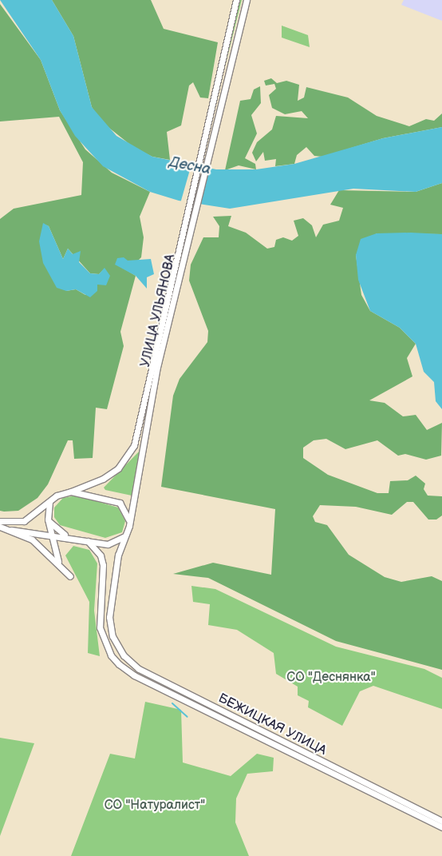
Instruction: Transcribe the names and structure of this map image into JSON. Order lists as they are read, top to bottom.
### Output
{
  "streets": {
    "main road": ["УЛИЦА УЛЬЯНОВА", "БЕЖИЦКАЯ УЛИЦА"]
  },
  "crossings": [
    ["УЛИЦА УЛЬЯНОВА", "БЕЖИЦКАЯ УЛИЦА"]
  ],
  "water": ["Десна"],
  "parks": ["СО \"Деснянка\"", "СО \"Натуралист\""]
}
